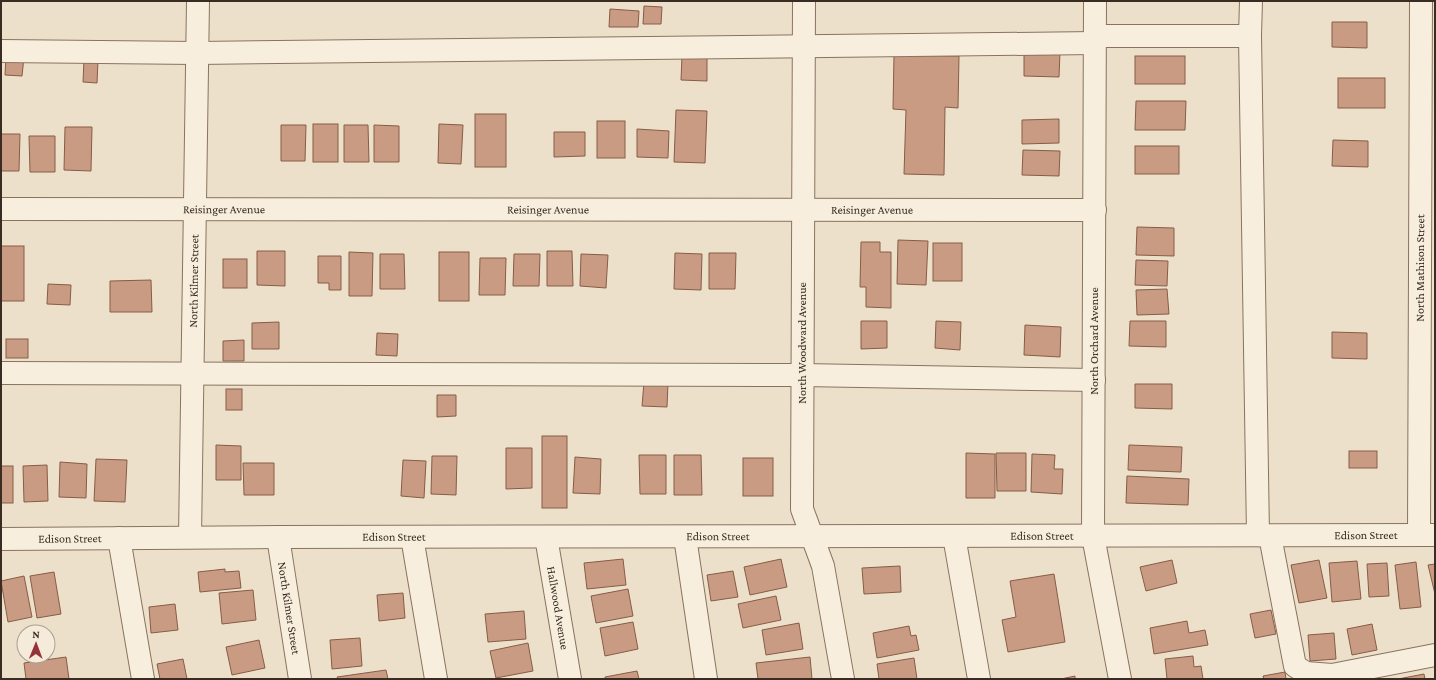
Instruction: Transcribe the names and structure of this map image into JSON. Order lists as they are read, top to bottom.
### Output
{
  "streets": {
    "street": [
      "Reisinger Avenue",
      "North Mathison Street",
      "North Kilmer Street",
      "North Orchard Avenue",
      "North Woodward Avenue",
      "Edison Street",
      "Hallwood Avenue"
    ]
  },
  "crossings": [
    ["Reisinger Avenue", "North Kilmer Street"],
    ["Reisinger Avenue", "North Orchard Avenue"],
    ["Reisinger Avenue", "North Woodward Avenue"],
    ["North Mathison Street", "Edison Street"],
    ["North Kilmer Street", "Edison Street"],
    ["North Orchard Avenue", "Edison Street"],
    ["North Woodward Avenue", "Edison Street"],
    ["Edison Street", "Hallwood Avenue"]
  ],
  "north": "top"
}
